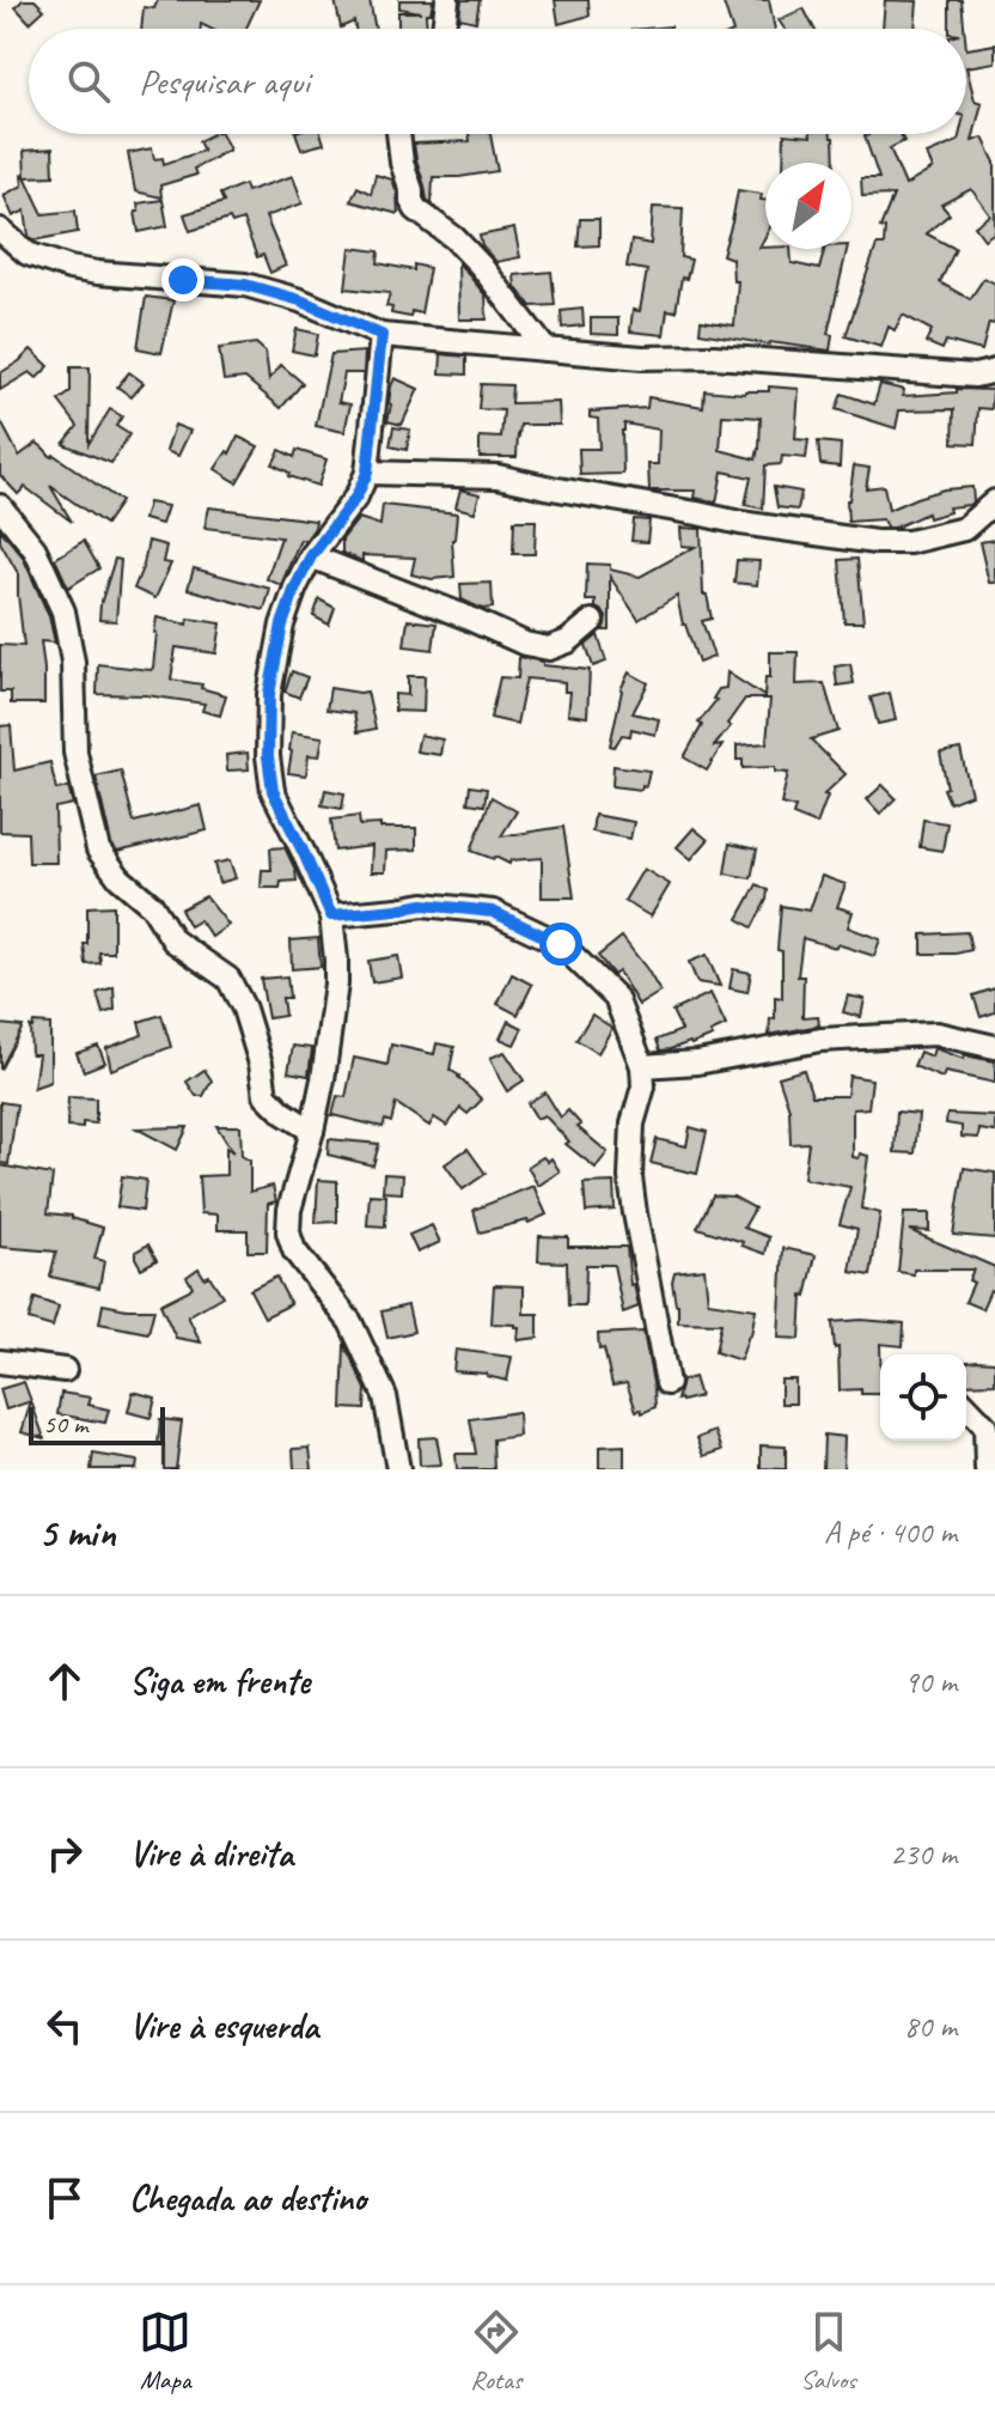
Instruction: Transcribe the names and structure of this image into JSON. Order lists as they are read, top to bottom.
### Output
{
  "scale_bar": "50 m",
  "north": "top right",
  "page": {
    "search": "Pesquisar aqui",
    "scale": "50 m",
    "heading": ["5 min", "A pé · 400 m"],
    "list": [
      ["Siga em frente", "90 m"],
      ["Vire à direita", "230 m"],
      ["Vire à esquerda", "80 m"],
      "Chegada ao destino"
    ],
    "nav": ["Mapa", "Rotas", "Salvos"]
  }
}
